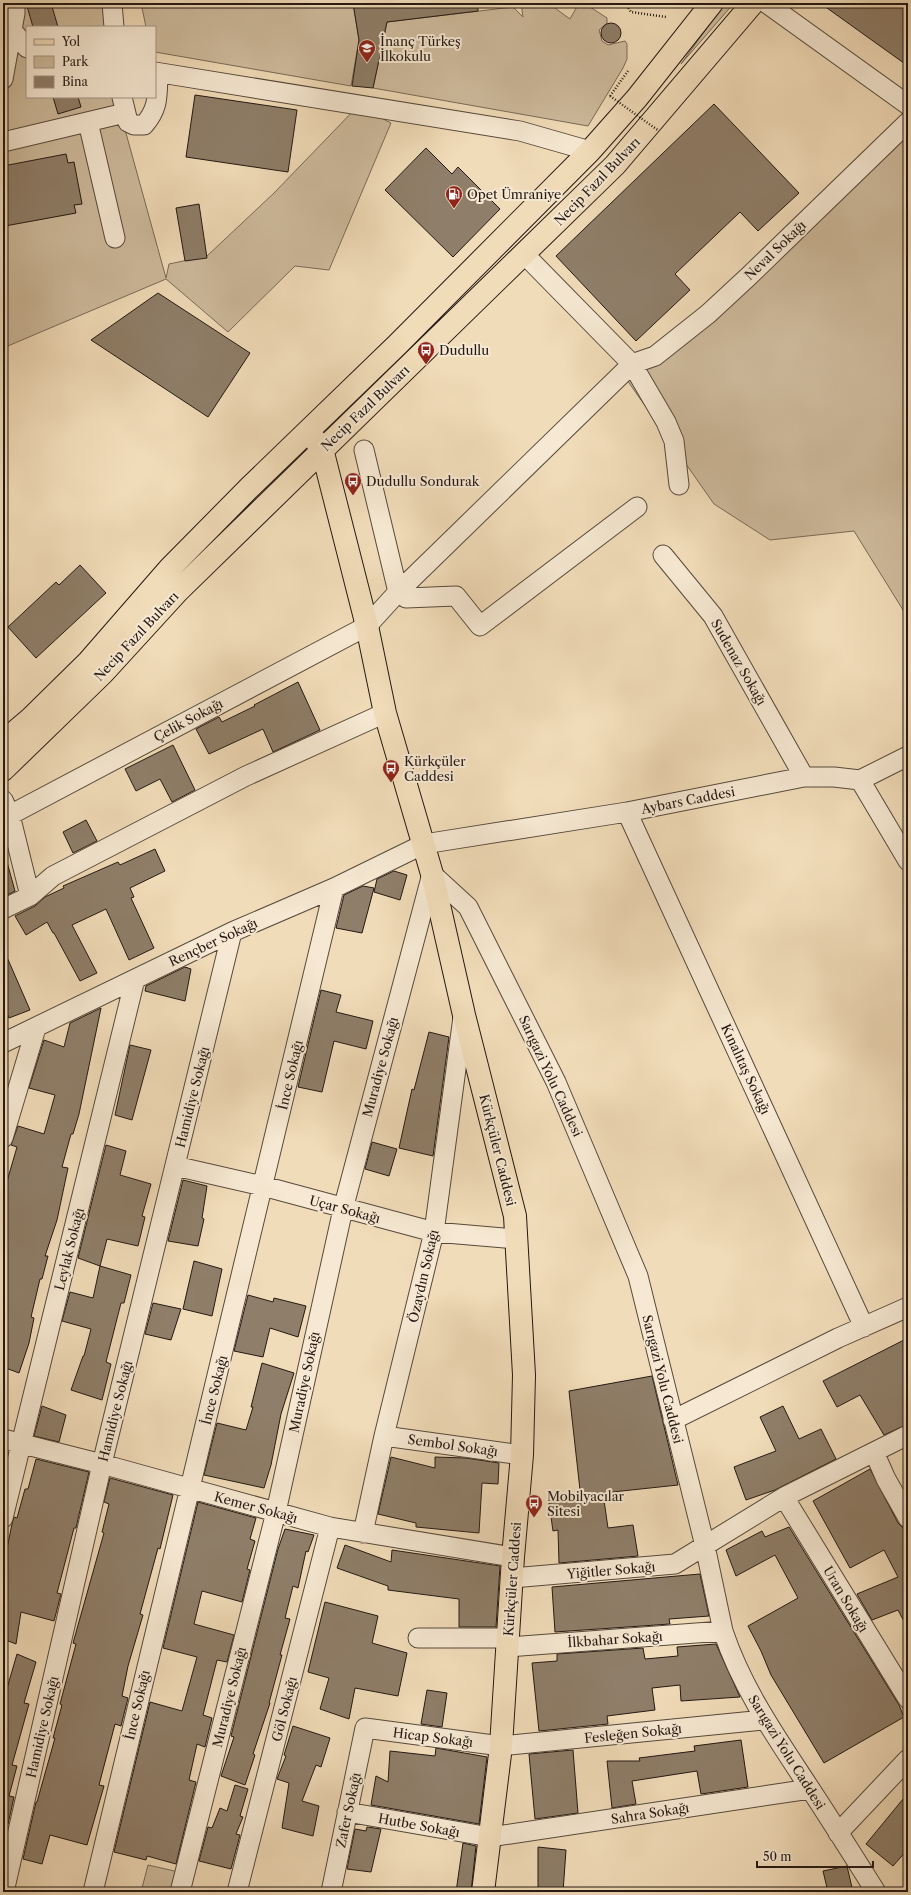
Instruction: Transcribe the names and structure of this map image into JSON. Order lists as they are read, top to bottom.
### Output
{
  "streets": {
    "main road": ["Necip Fazıl Bulvarı", "Kürkçüler Caddesi"],
    "street": [
      "Neval Sokağı",
      "Sudenaz Sokağı",
      "Çelik Sokağı",
      "Aybars Caddesi",
      "Rençber Sokağı",
      "Muradiye Sokağı",
      "Kınalıtaş Sokağı",
      "İnce Sokağı",
      "Sarıgazi Yolu Caddesi",
      "Hamidiye Sokağı",
      "Uçar Sokağı",
      "Leylak Sokağı",
      "Özaydın Sokağı",
      "Sembol Sokağı",
      "Kemer Sokağı",
      "Yiğitler Sokağı",
      "Uran Sokağı",
      "İlkbahar Sokağı",
      "Göl Sokağı",
      "Fesleğen Sokağı",
      "Hicap Sokağı",
      "Zafer Sokağı",
      "Sahra Sokağı",
      "Hutbe Sokağı"
    ]
  },
  "crossings": [
    ["Necip Fazıl Bulvarı", "Kürkçüler Caddesi"],
    ["Neval Sokağı", "Çelik Sokağı"],
    ["Sudenaz Sokağı", "Aybars Caddesi"],
    ["Çelik Sokağı", "Kürkçüler Caddesi"],
    ["Aybars Caddesi", "Rençber Sokağı"],
    ["Aybars Caddesi", "Kınalıtaş Sokağı"],
    ["Aybars Caddesi", "Kürkçüler Caddesi"],
    ["Rençber Sokağı", "İnce Sokağı"],
    ["Rençber Sokağı", "Hamidiye Sokağı"],
    ["Rençber Sokağı", "Kürkçüler Caddesi"],
    ["Rençber Sokağı", "Leylak Sokağı"],
    ["Muradiye Sokağı", "Sarıgazi Yolu Caddesi"],
    ["Muradiye Sokağı", "Kürkçüler Caddesi"],
    ["Muradiye Sokağı", "Uçar Sokağı"],
    ["Muradiye Sokağı", "Kemer Sokağı"],
    ["İnce Sokağı", "Uçar Sokağı"],
    ["İnce Sokağı", "Kemer Sokağı"],
    ["Sarıgazi Yolu Caddesi", "Kürkçüler Caddesi"],
    ["Sarıgazi Yolu Caddesi", "Yiğitler Sokağı"],
    ["Sarıgazi Yolu Caddesi", "İlkbahar Sokağı"],
    ["Sarıgazi Yolu Caddesi", "Fesleğen Sokağı"],
    ["Sarıgazi Yolu Caddesi", "Sahra Sokağı"],
    ["Hamidiye Sokağı", "Uçar Sokağı"],
    ["Hamidiye Sokağı", "Kemer Sokağı"],
    ["Kürkçüler Caddesi", "Uçar Sokağı"],
    ["Kürkçüler Caddesi", "Özaydın Sokağı"],
    ["Kürkçüler Caddesi", "Sembol Sokağı"],
    ["Kürkçüler Caddesi", "Kemer Sokağı"],
    ["Kürkçüler Caddesi", "Yiğitler Sokağı"],
    ["Kürkçüler Caddesi", "İlkbahar Sokağı"],
    ["Kürkçüler Caddesi", "Fesleğen Sokağı"],
    ["Kürkçüler Caddesi", "Hicap Sokağı"],
    ["Kürkçüler Caddesi", "Sahra Sokağı"],
    ["Kürkçüler Caddesi", "Hutbe Sokağı"],
    ["Uçar Sokağı", "Özaydın Sokağı"],
    ["Leylak Sokağı", "Kemer Sokağı"],
    ["Özaydın Sokağı", "Sembol Sokağı"],
    ["Özaydın Sokağı", "Kemer Sokağı"],
    ["Kemer Sokağı", "Göl Sokağı"],
    ["Yiğitler Sokağı", "Uran Sokağı"],
    ["Fesleğen Sokağı", "Hicap Sokağı"],
    ["Hicap Sokağı", "Zafer Sokağı"],
    ["Zafer Sokağı", "Hutbe Sokağı"],
    ["Sahra Sokağı", "Hutbe Sokağı"]
  ],
  "places": {
    "school or university": ["İnanç Türkeş İlkokulu"],
    "fuel station": ["Opet Ümraniye"],
    "bus stop": [
      "Dudullu",
      "Dudullu Sondurak",
      "Kürkçüler Caddesi",
      "Mobilyacılar Sitesi"
    ]
  },
  "legend": ["Yol", "Park", "Bina"],
  "scale_bar": "50 m"
}
